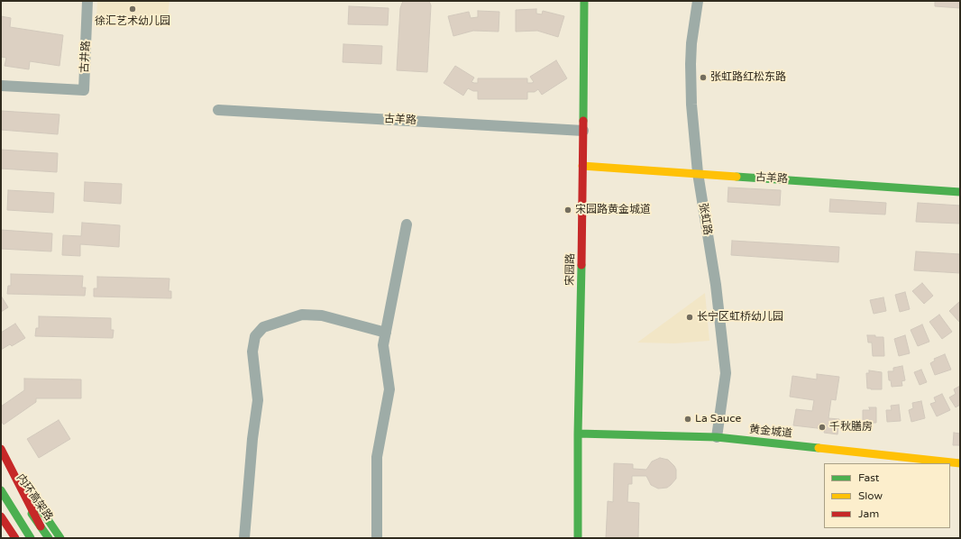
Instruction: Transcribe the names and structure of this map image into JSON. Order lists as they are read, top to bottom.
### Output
{
  "streets": {
    "main road": [
      "古羊路",
      "宋园路",
      "黄金城道",
      "内环高架路"
    ],
    "street": ["古井路", "张虹路"]
  },
  "crossings": [
    ["古羊路", "张虹路"],
    ["古羊路", "宋园路"],
    ["张虹路", "黄金城道"],
    ["宋园路", "黄金城道"]
  ],
  "places": [
    "徐汇艺术幼儿园",
    "张虹路红松东路",
    "宋园路黄金城道",
    "长宁区虹桥幼儿园",
    "La Sauce",
    "千秋膳房"
  ],
  "legend": ["Fast", "Slow", "Jam"]
}
